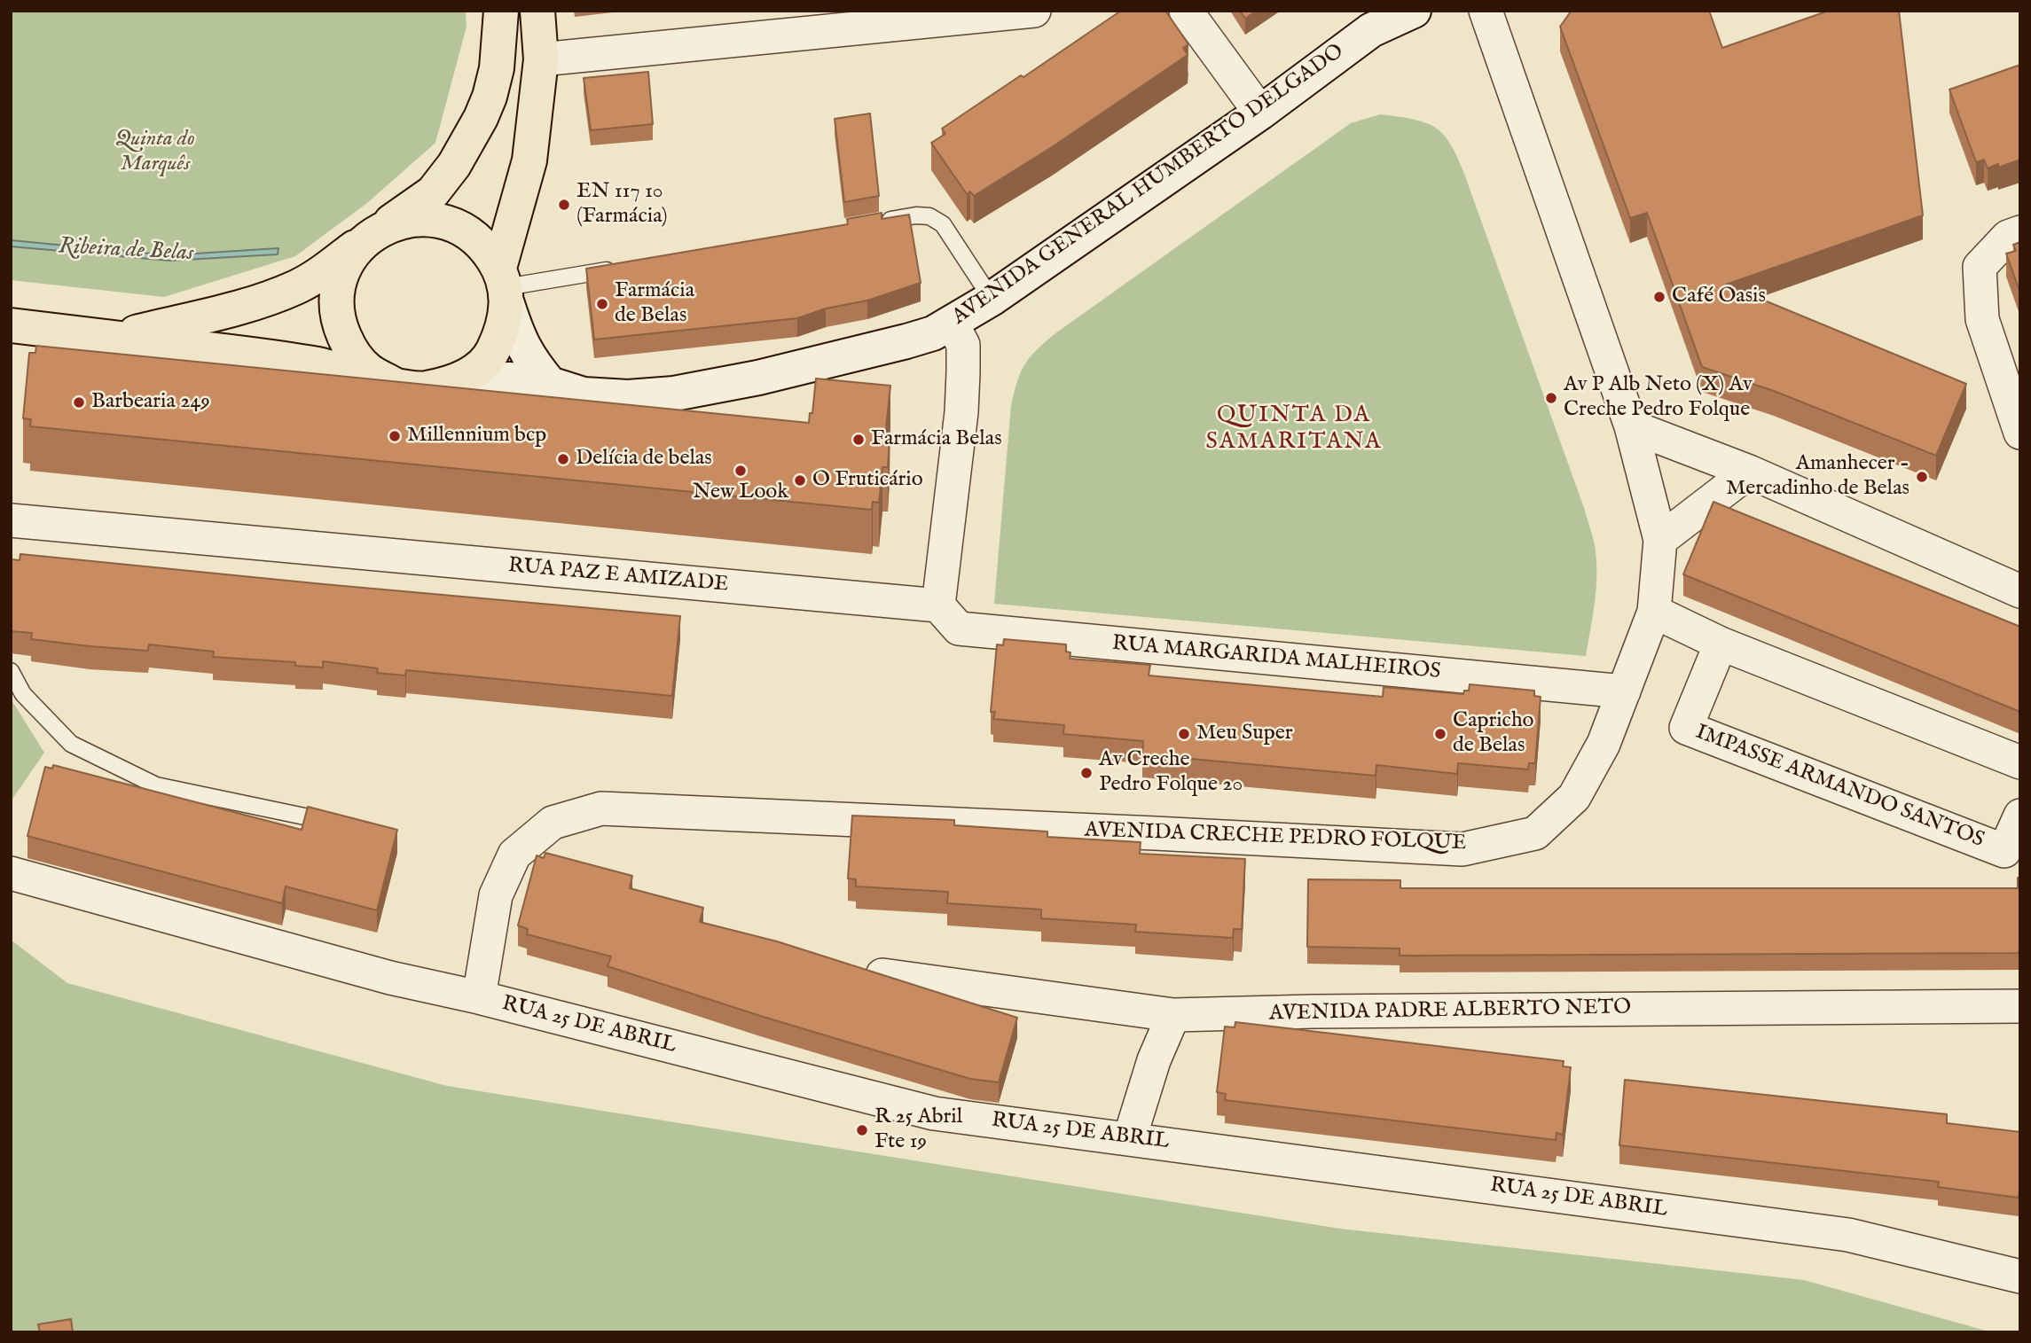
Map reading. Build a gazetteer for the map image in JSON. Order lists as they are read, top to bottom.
{
  "streets": {
    "main road": ["AVENIDA GENERAL HUMBERTO DELGADO"],
    "street": [
      "RUA PAZ E AMIZADE",
      "RUA MARGARIDA MALHEIROS",
      "IMPASSE ARMANDO SANTOS",
      "AVENIDA CRECHE PEDRO FOLQUE",
      "AVENIDA PADRE ALBERTO NETO",
      "RUA 25 DE ABRIL"
    ]
  },
  "crossings": [
    ["RUA PAZ E AMIZADE", "RUA MARGARIDA MALHEIROS"],
    ["RUA MARGARIDA MALHEIROS", "AVENIDA CRECHE PEDRO FOLQUE"],
    ["AVENIDA CRECHE PEDRO FOLQUE", "RUA 25 DE ABRIL"]
  ],
  "districts": ["QUINTA DA SAMARITANA"],
  "water": ["Ribeira de Belas"],
  "parks": ["Quinta do Marquês"],
  "places": [
    "EN 117 10 (Farmácia)",
    "Café Oasis",
    "Farmácia de Belas",
    "Av P Alb Neto (X) Av Creche Pedro Folque",
    "Barbearia 249",
    "Millennium bcp",
    "Farmácia Belas",
    "Delícia de belas",
    "New Look",
    "Amanhecer - Mercadinho de Belas",
    "O Fruticário",
    "Meu Super",
    "Capricho de Belas",
    "Av Creche Pedro Folque 20",
    "R 25 Abril Fte 19"
  ]
}
